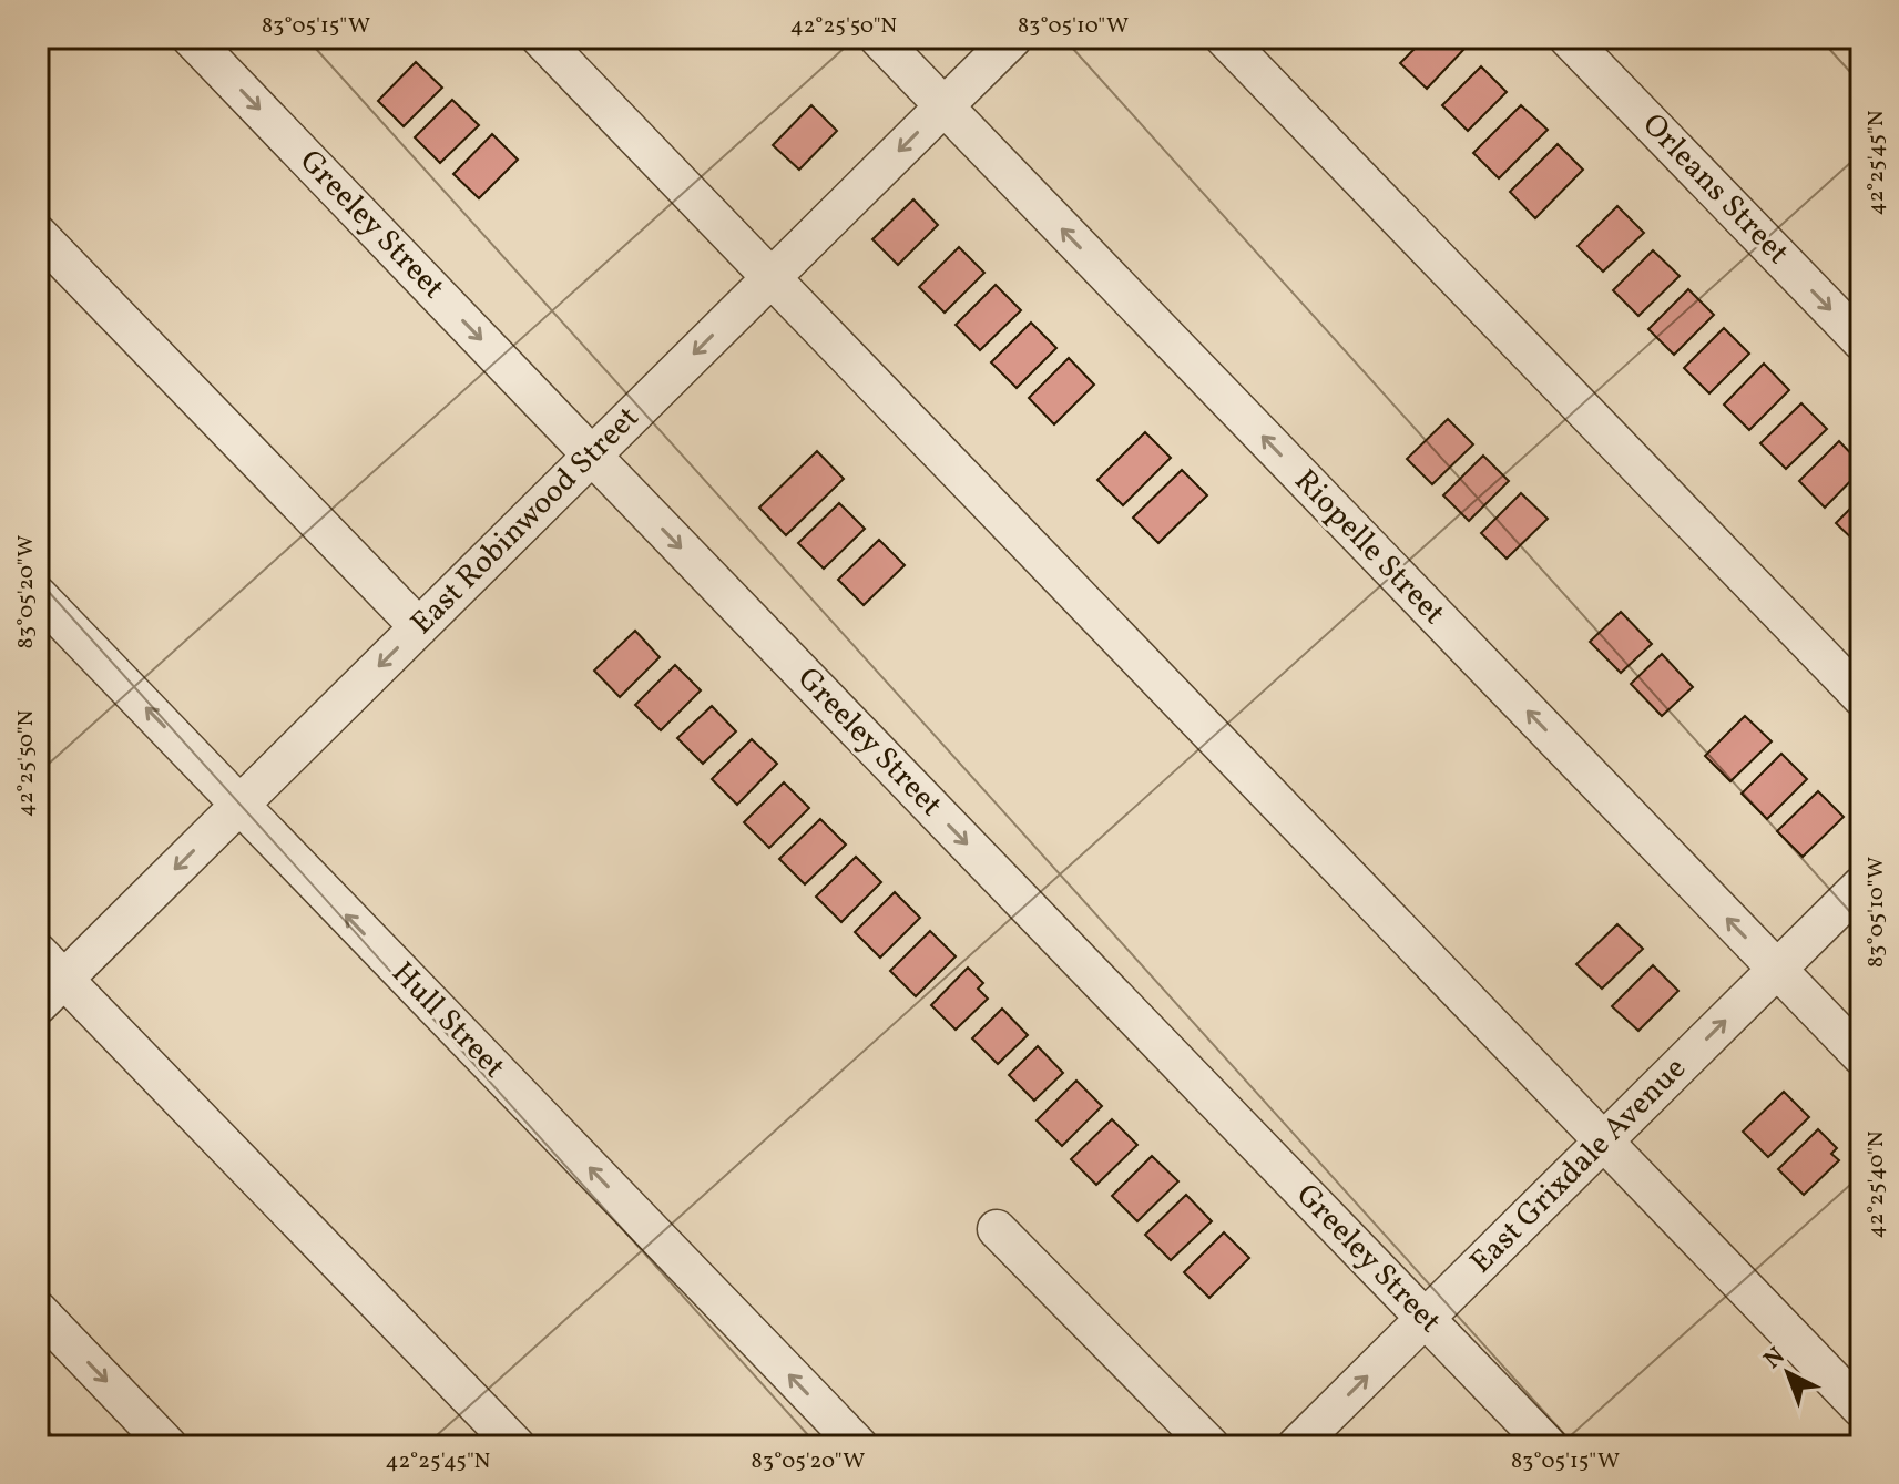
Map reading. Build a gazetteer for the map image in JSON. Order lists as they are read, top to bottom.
{
  "streets": {
    "street": [
      "Orleans Street",
      "Greeley Street",
      "East Robinwood Street",
      "Riopelle Street",
      "Hull Street",
      "East Grixdale Avenue"
    ]
  },
  "crossings": [
    ["Greeley Street", "East Robinwood Street"],
    ["Greeley Street", "East Grixdale Avenue"],
    ["East Robinwood Street", "Riopelle Street"],
    ["East Robinwood Street", "Hull Street"],
    ["Riopelle Street", "East Grixdale Avenue"]
  ],
  "one_way": ["East Robinwood Street", "East Grixdale Avenue"],
  "north": "top left",
  "coordinates": [
    "83°05'15\"W",
    "42°25'50\"N",
    "83°05'10\"W",
    "42°25'45\"N",
    "83°05'20\"W",
    "42°25'40\"N"
  ]
}
